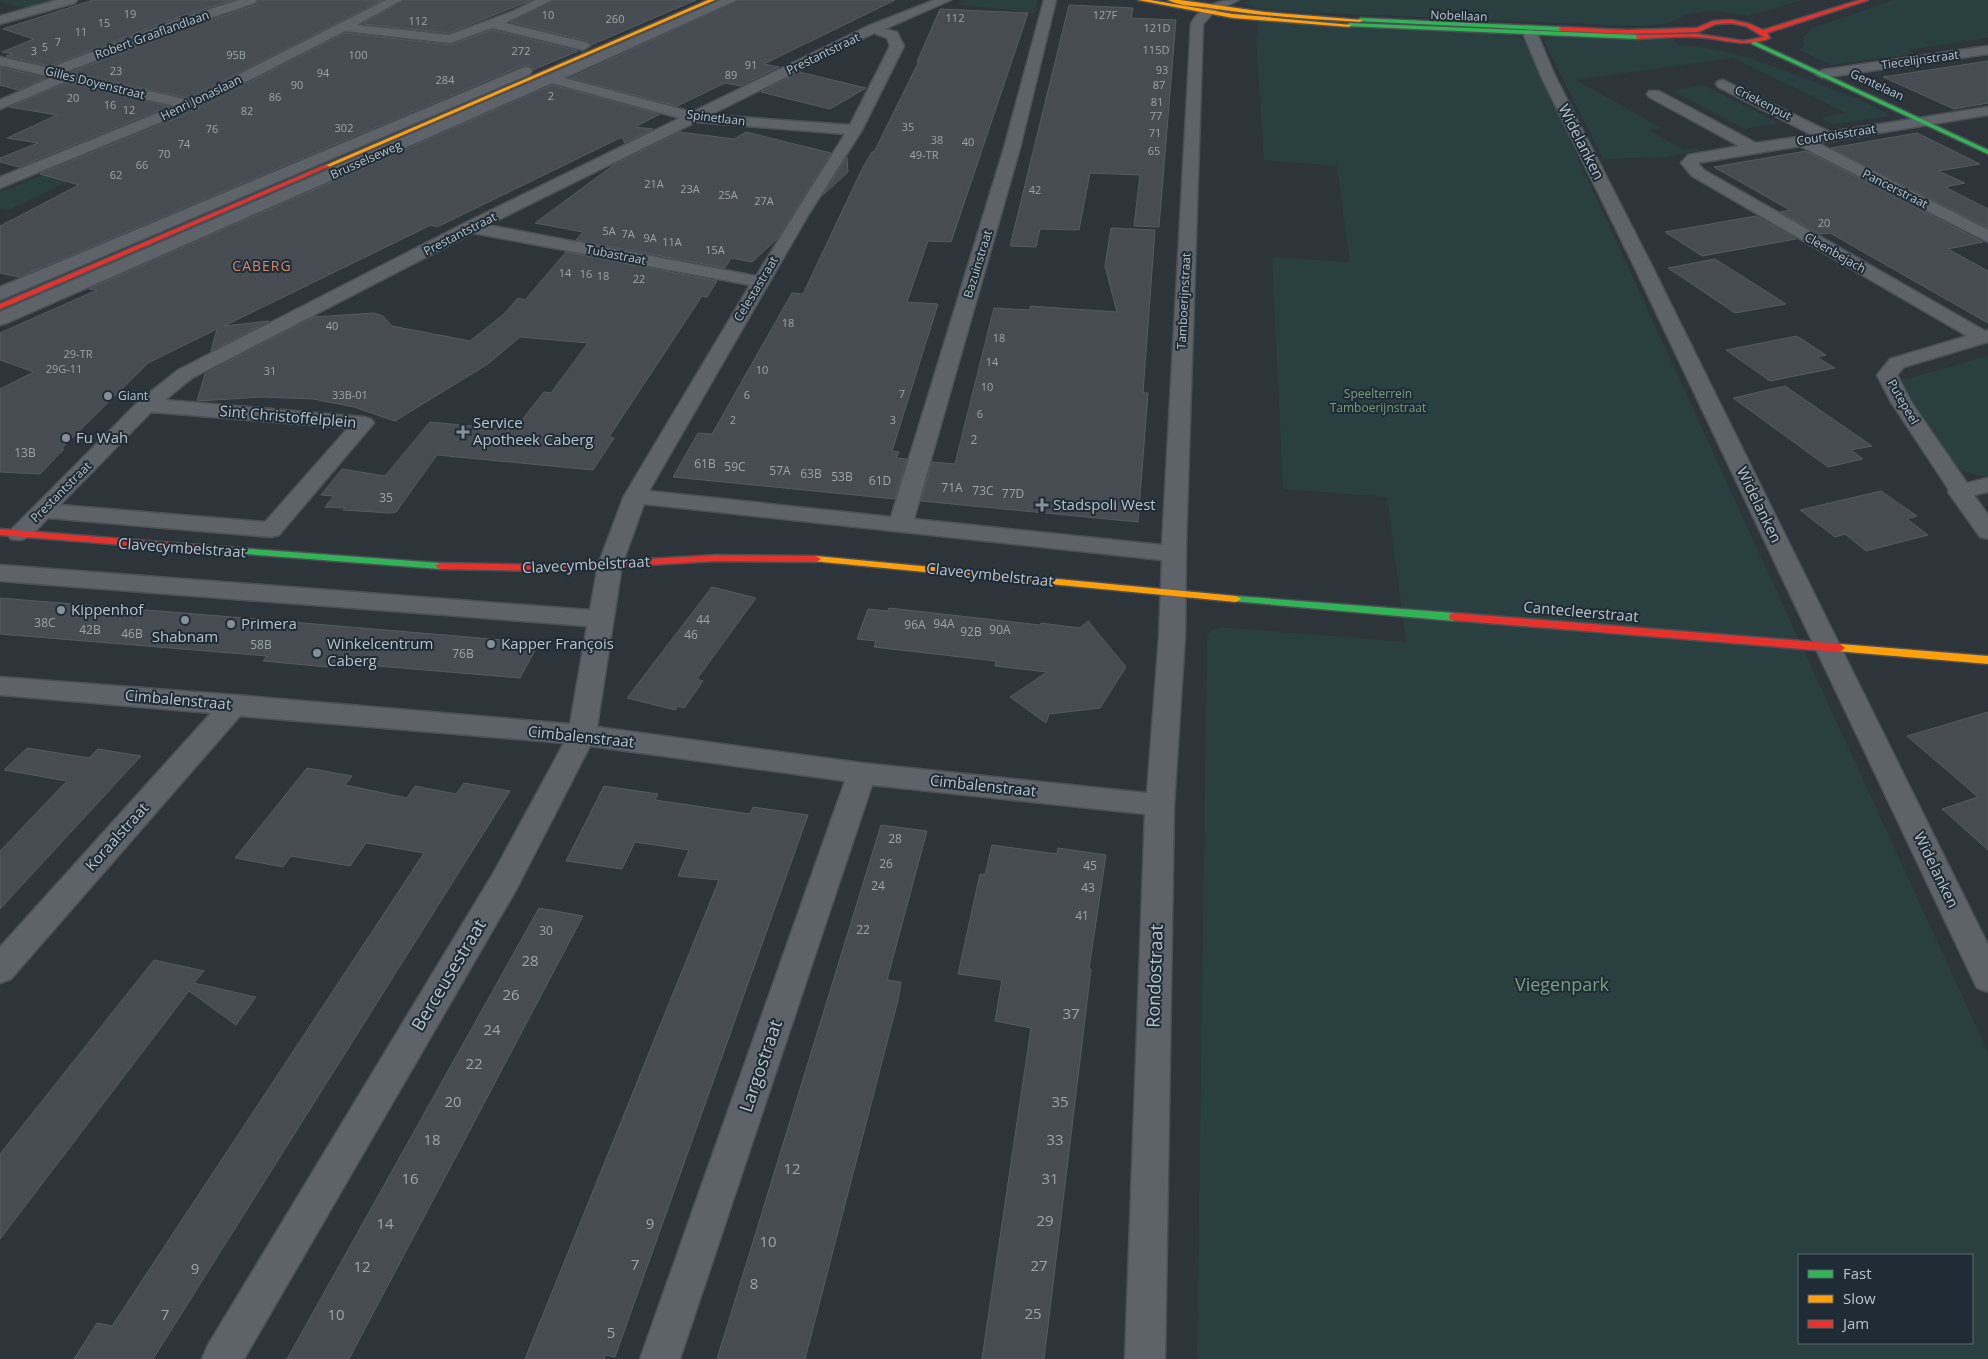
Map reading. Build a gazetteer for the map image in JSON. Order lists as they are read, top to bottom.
{
  "streets": {
    "street": [
      "Nobellaan",
      "Robert Graaflandlaan",
      "Prestantstraat",
      "Tiecelijnstraat",
      "Gilles Doyenstraat",
      "Gentelaan",
      "Henri Jonaslaan",
      "Criekenput",
      "Spinetlaan",
      "Courtoisstraat",
      "Widelanken",
      "Brusselseweg",
      "Pancerstraat",
      "Cleenbejach",
      "Tubastraat",
      "Bazuinstraat",
      "Celestastraat",
      "Tamboerijnstraat",
      "Putepeel",
      "Sint Christoffelplein",
      "Clavecymbelstraat",
      "Cantecleerstraat",
      "Cimbalenstraat",
      "Koraalstraat",
      "Berceusestraat",
      "Rondostraat",
      "Largostraat"
    ]
  },
  "crossings": [
    ["Nobellaan", "Widelanken"],
    ["Nobellaan", "Tamboerijnstraat"],
    ["Robert Graaflandlaan", "Gilles Doyenstraat"],
    ["Prestantstraat", "Spinetlaan"],
    ["Prestantstraat", "Tubastraat"],
    ["Prestantstraat", "Celestastraat"],
    ["Prestantstraat", "Sint Christoffelplein"],
    ["Prestantstraat", "Clavecymbelstraat"],
    ["Tiecelijnstraat", "Gentelaan"],
    ["Gilles Doyenstraat", "Henri Jonaslaan"],
    ["Gentelaan", "Courtoisstraat"],
    ["Criekenput", "Courtoisstraat"],
    ["Spinetlaan", "Brusselseweg"],
    ["Spinetlaan", "Celestastraat"],
    ["Courtoisstraat", "Pancerstraat"],
    ["Courtoisstraat", "Cleenbejach"],
    ["Widelanken", "Cantecleerstraat"],
    ["Cleenbejach", "Putepeel"],
    ["Tubastraat", "Celestastraat"],
    ["Celestastraat", "Clavecymbelstraat"],
    ["Celestastraat", "Berceusestraat"],
    ["Tamboerijnstraat", "Clavecymbelstraat"],
    ["Tamboerijnstraat", "Cantecleerstraat"],
    ["Tamboerijnstraat", "Rondostraat"],
    ["Clavecymbelstraat", "Cantecleerstraat"],
    ["Clavecymbelstraat", "Berceusestraat"],
    ["Clavecymbelstraat", "Rondostraat"],
    ["Cantecleerstraat", "Rondostraat"],
    ["Cimbalenstraat", "Koraalstraat"],
    ["Cimbalenstraat", "Berceusestraat"],
    ["Cimbalenstraat", "Rondostraat"],
    ["Cimbalenstraat", "Largostraat"]
  ],
  "districts": ["CABERG"],
  "parks": ["Speelterrein Tamboerijnstraat", "Viegenpark"],
  "places": {
    "other": [
      "Giant",
      "Fu Wah",
      "Kippenhof",
      "Shabnam",
      "Primera",
      "Kapper François",
      "Winkelcentrum Caberg"
    ],
    "health": ["Service Apotheek Caberg", "Stadspoli West"]
  },
  "house_numbers": [
    "19",
    "10",
    "127F",
    "112",
    "260",
    "112",
    "15",
    "121D",
    "11",
    "7",
    "5",
    "115D",
    "3",
    "272",
    "95B",
    "100",
    "91",
    "93",
    "23",
    "94",
    "89",
    "284",
    "90",
    "87",
    "2",
    "86",
    "20",
    "81",
    "16",
    "12",
    "82",
    "77",
    "35",
    "302",
    "76",
    "71",
    "38",
    "40",
    "74",
    "65",
    "70",
    "49-TR",
    "66",
    "62",
    "21A",
    "23A",
    "42",
    "25A",
    "27A",
    "20",
    "5A",
    "7A",
    "9A",
    "11A",
    "15A",
    "14",
    "16",
    "18",
    "22",
    "18",
    "40",
    "18",
    "29-TR",
    "14",
    "29G-11",
    "10",
    "31",
    "10",
    "7",
    "33B-01",
    "6",
    "6",
    "2",
    "3",
    "2",
    "13B",
    "61B",
    "59C",
    "57A",
    "63B",
    "53B",
    "61D",
    "71A",
    "73C",
    "77D",
    "35",
    "44",
    "38C",
    "94A",
    "96A",
    "42B",
    "90A",
    "92B",
    "46B",
    "46",
    "58B",
    "76B",
    "28",
    "26",
    "45",
    "24",
    "43",
    "41",
    "22",
    "30",
    "28",
    "26",
    "37",
    "24",
    "22",
    "20",
    "35",
    "18",
    "33",
    "12",
    "16",
    "31",
    "29",
    "14",
    "9",
    "10",
    "7",
    "27",
    "12",
    "9",
    "8",
    "25",
    "7",
    "10",
    "5"
  ],
  "legend": ["Fast", "Slow", "Jam"]
}
